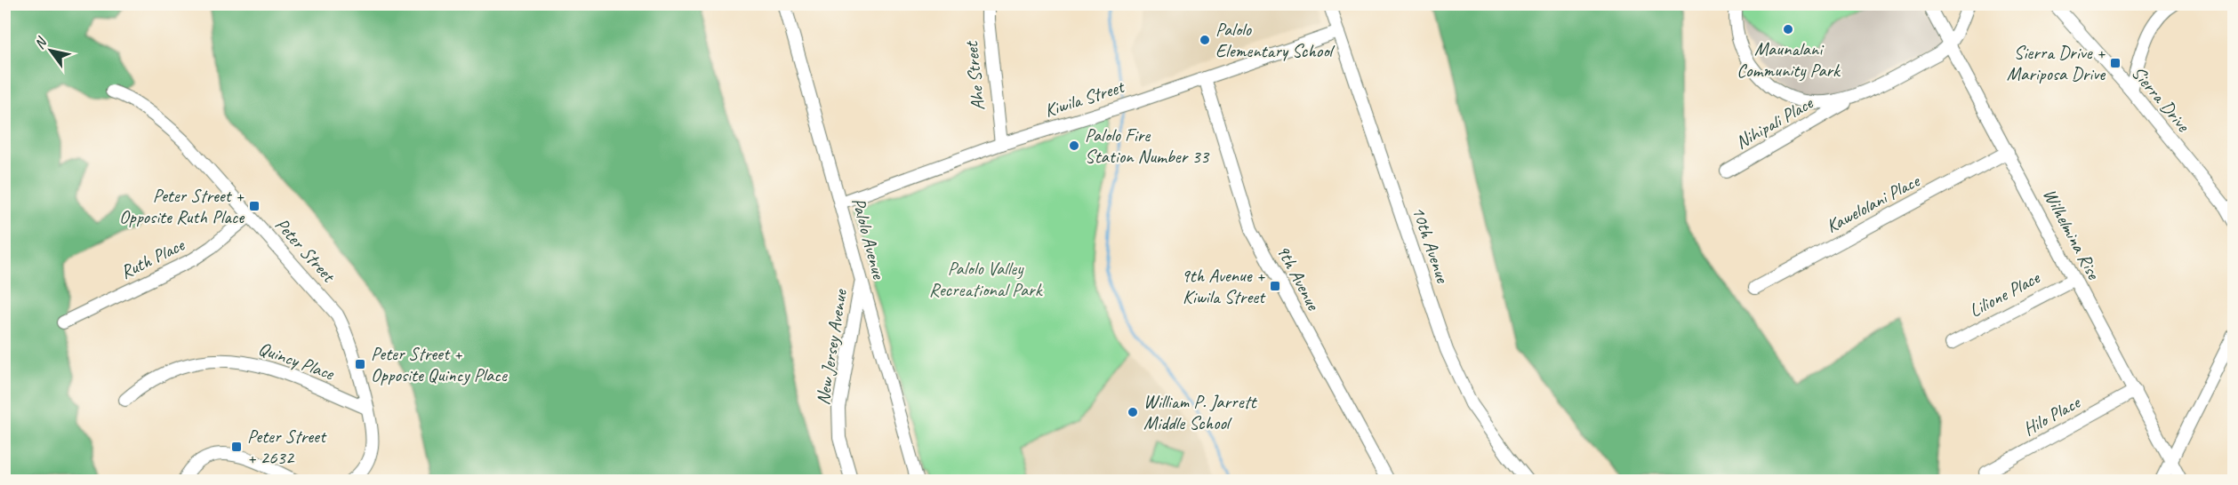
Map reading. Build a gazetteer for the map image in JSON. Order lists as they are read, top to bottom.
{
  "streets": {
    "street": [
      "Ahe Street",
      "Kiwila Street",
      "Sierra Drive",
      "Nihipali Place",
      "Kawelolani Place",
      "Wilhelmina Rise",
      "Palolo Avenue",
      "10th Avenue",
      "Peter Street",
      "Ruth Place",
      "9th Avenue",
      "Lilione Place",
      "New Jersey Avenue",
      "Quincy Place",
      "Hilo Place"
    ]
  },
  "crossings": [
    ["Ahe Street", "Kiwila Street"],
    ["Kiwila Street", "Palolo Avenue"],
    ["Kiwila Street", "10th Avenue"],
    ["Kiwila Street", "9th Avenue"],
    ["Kawelolani Place", "Wilhelmina Rise"],
    ["Wilhelmina Rise", "Lilione Place"],
    ["Wilhelmina Rise", "Hilo Place"],
    ["Palolo Avenue", "New Jersey Avenue"],
    ["Peter Street", "Ruth Place"],
    ["Peter Street", "Quincy Place"]
  ],
  "parks": ["Palolo Valley Recreational Park"],
  "places": {
    "other": [
      "Maunalani Community Park",
      "Palolo Elementary School",
      "Palolo Fire Station Number 33",
      "William P. Jarrett Middle School"
    ],
    "transit": [
      "Sierra Drive + Mariposa Drive",
      "Peter Street + Opposite Ruth Place",
      "9th Avenue + Kiwila Street",
      "Peter Street + Opposite Quincy Place",
      "Peter Street + 2632"
    ]
  },
  "north": "top left"
}
